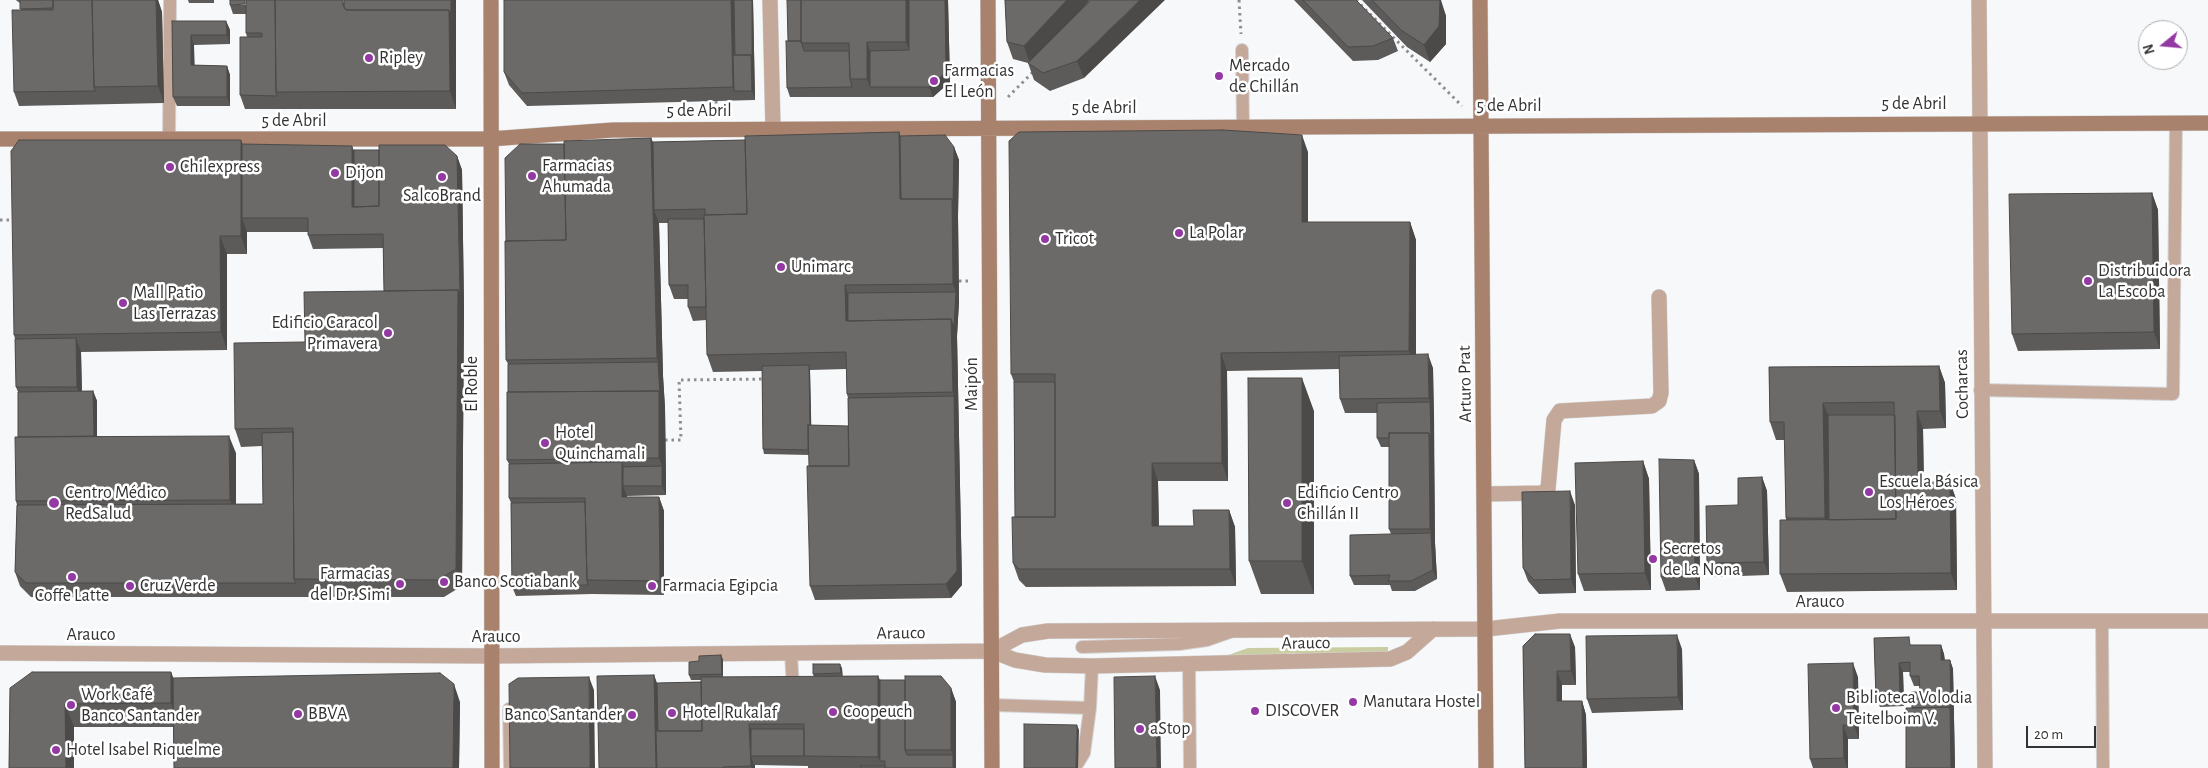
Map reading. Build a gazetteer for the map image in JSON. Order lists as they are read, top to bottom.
{
  "streets": {
    "street": [
      "5 de Abril",
      "El Roble",
      "Maipón",
      "Arturo Prat",
      "Cocharcas",
      "Arauco"
    ]
  },
  "crossings": [
    ["5 de Abril", "El Roble"],
    ["5 de Abril", "Maipón"],
    ["5 de Abril", "Arturo Prat"],
    ["5 de Abril", "Cocharcas"],
    ["El Roble", "Arauco"],
    ["Maipón", "Arauco"],
    ["Arturo Prat", "Arauco"],
    ["Cocharcas", "Arauco"]
  ],
  "places": [
    "Ripley",
    "Mercado de Chillán",
    "Farmacias El León",
    "Chilexpress",
    "Dijon",
    "Farmacias Ahumada",
    "SalcoBrand",
    "La Polar",
    "Tricot",
    "Unimarc",
    "Distribuidora La Escoba",
    "Mall Patio Las Terrazas",
    "Edificio Caracol Primavera",
    "Hotel Quinchamali",
    "Escuela Básica Los Héroes",
    "Centro Médico RedSalud",
    "Edificio Centro Chillán II",
    "Secretos de La Nona",
    "Coffe Latte",
    "Banco Scotiabank",
    "Farmacias del Dr. Simi",
    "Cruz Verde",
    "Farmacia Egipcia",
    "Manutara Hostel",
    "Work Café Banco Santander",
    "Biblioteca Volodia Teitelboim V.",
    "DISCOVER",
    "Coopeuch",
    "Hotel Rukalaf",
    "BBVA",
    "Banco Santander",
    "aStop",
    "Hotel Isabel Riquelme"
  ],
  "scale_bar": "20 m",
  "north": "left"
}
